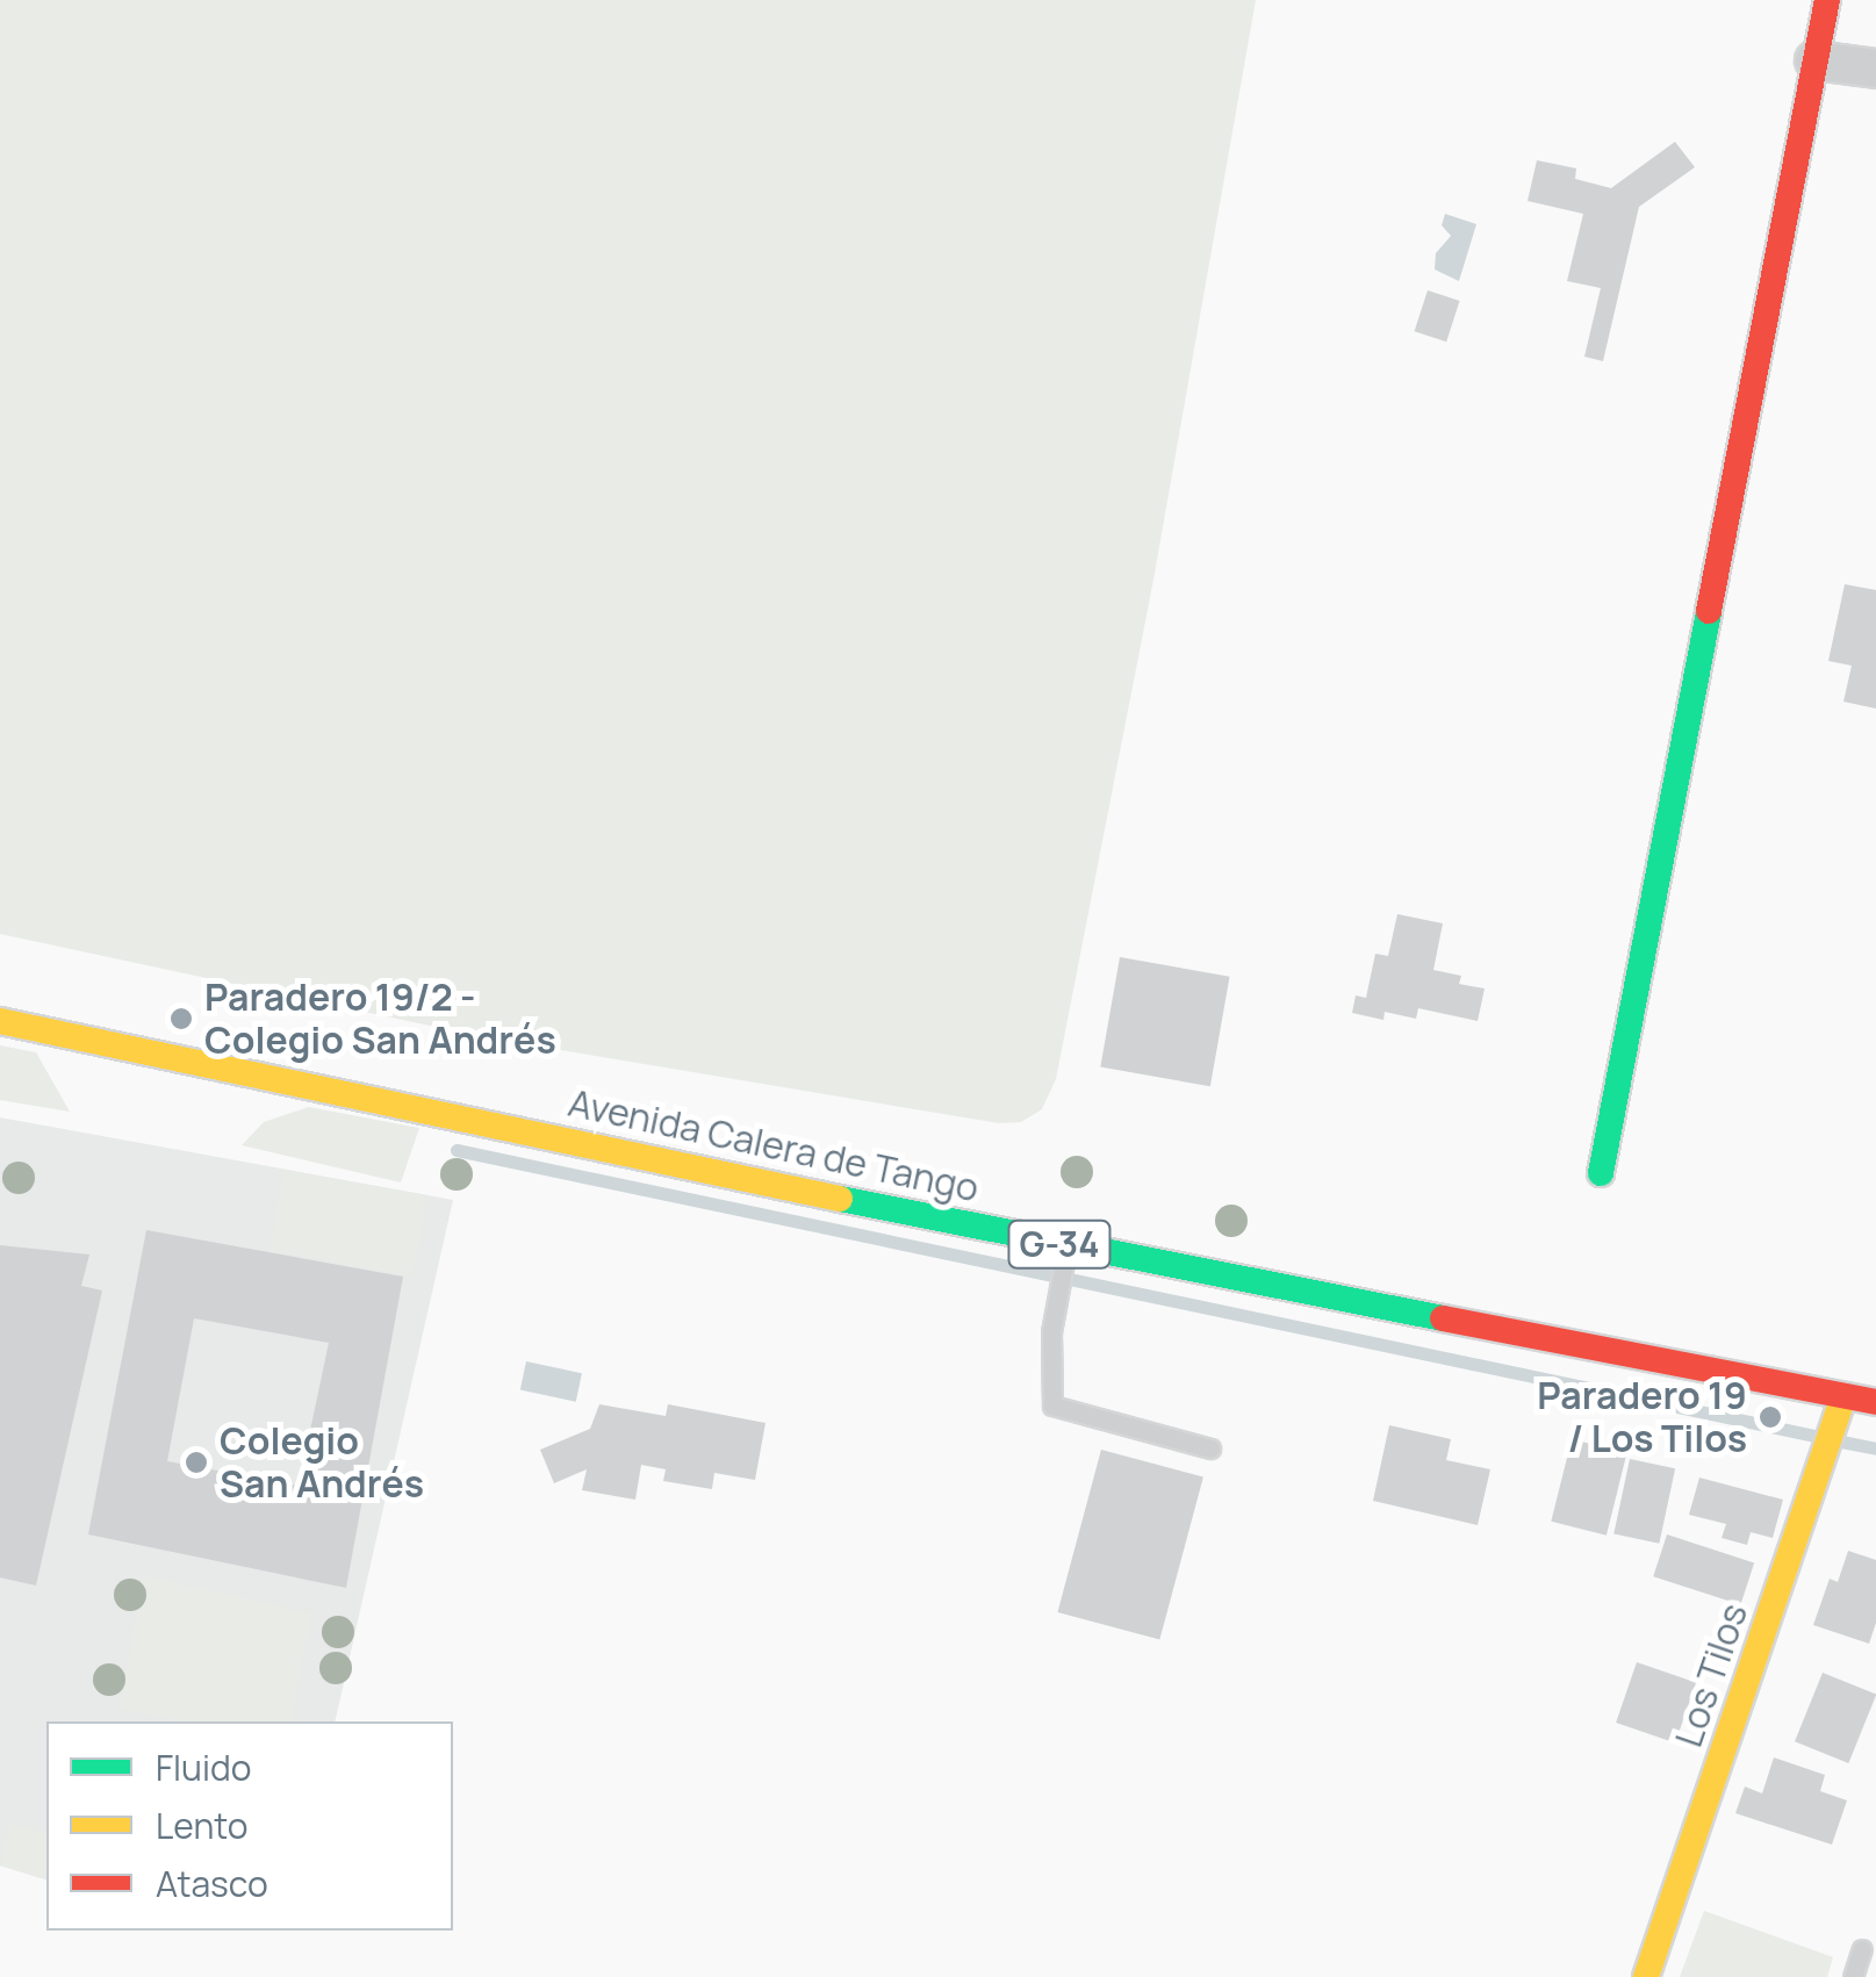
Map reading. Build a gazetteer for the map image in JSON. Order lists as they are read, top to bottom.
{
  "streets": {
    "main road": ["Avenida Calera de Tango", "G-34", "Los Tilos"]
  },
  "crossings": [
    ["Avenida Calera de Tango", "Los Tilos"]
  ],
  "places": ["Paradero 19/2 - Colegio San Andrés", "Paradero 19 / Los Tilos", "Colegio San Andrés"],
  "legend": ["Fluido", "Lento", "Atasco"]
}
